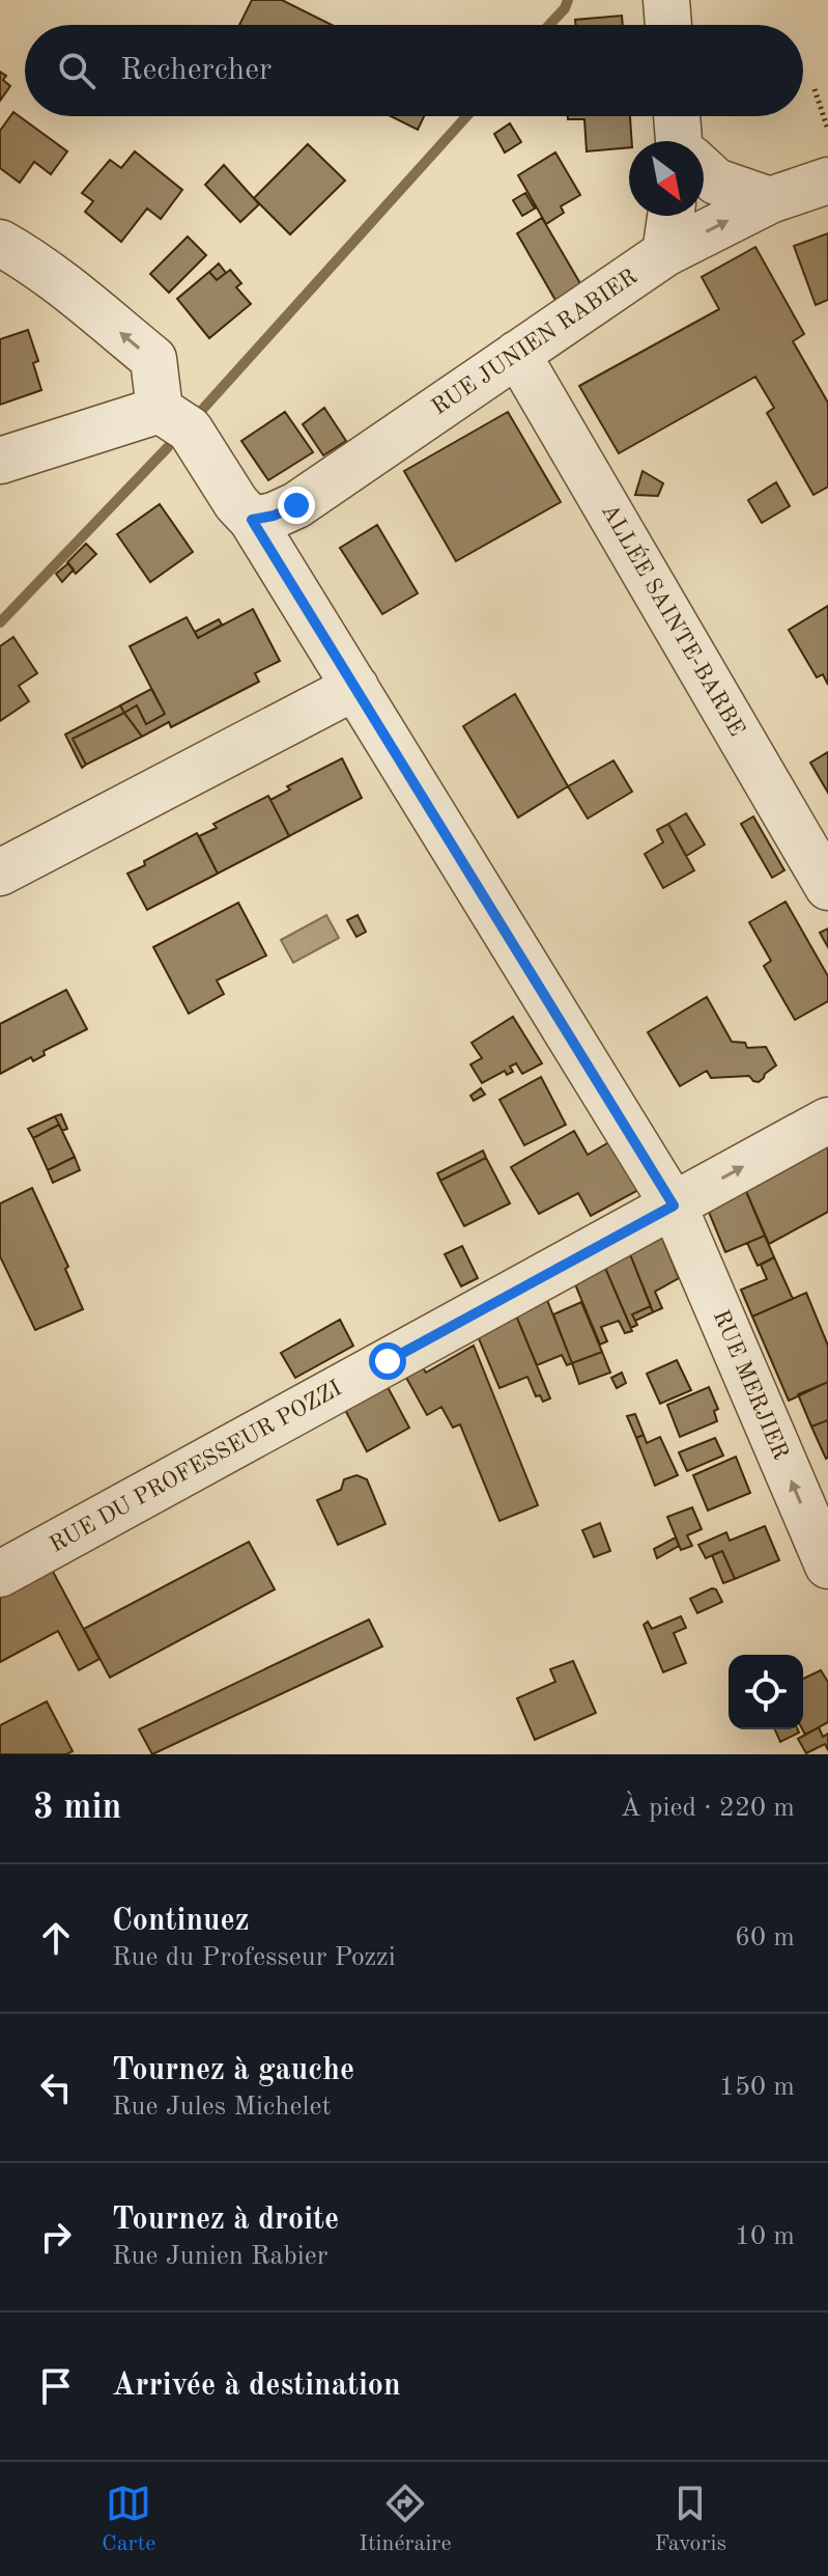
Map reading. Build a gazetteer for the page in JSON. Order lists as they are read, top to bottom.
{
  "streets": {
    "street": [
      "RUE JUNIEN RABIER",
      "ALLÉE SAINTE-BARBE",
      "RUE MERJIER",
      "RUE DU PROFESSEUR POZZI"
    ]
  },
  "crossings": [
    ["RUE JUNIEN RABIER", "ALLÉE SAINTE-BARBE"],
    ["RUE JUNIEN RABIER", "RUE MERJIER"],
    ["RUE MERJIER", "RUE DU PROFESSEUR POZZI"]
  ],
  "north": "bottom right",
  "page": {
    "search": "Rechercher",
    "heading": ["3 min", "À pied · 220 m"],
    "list": [
      ["Continuez", "Rue du Professeur Pozzi", "60 m"],
      ["Tournez à gauche", "Rue Jules Michelet", "150 m"],
      ["Tournez à droite", "Rue Junien Rabier", "10 m"],
      "Arrivée à destination"
    ],
    "nav": ["Carte", "Itinéraire", "Favoris"]
  }
}
